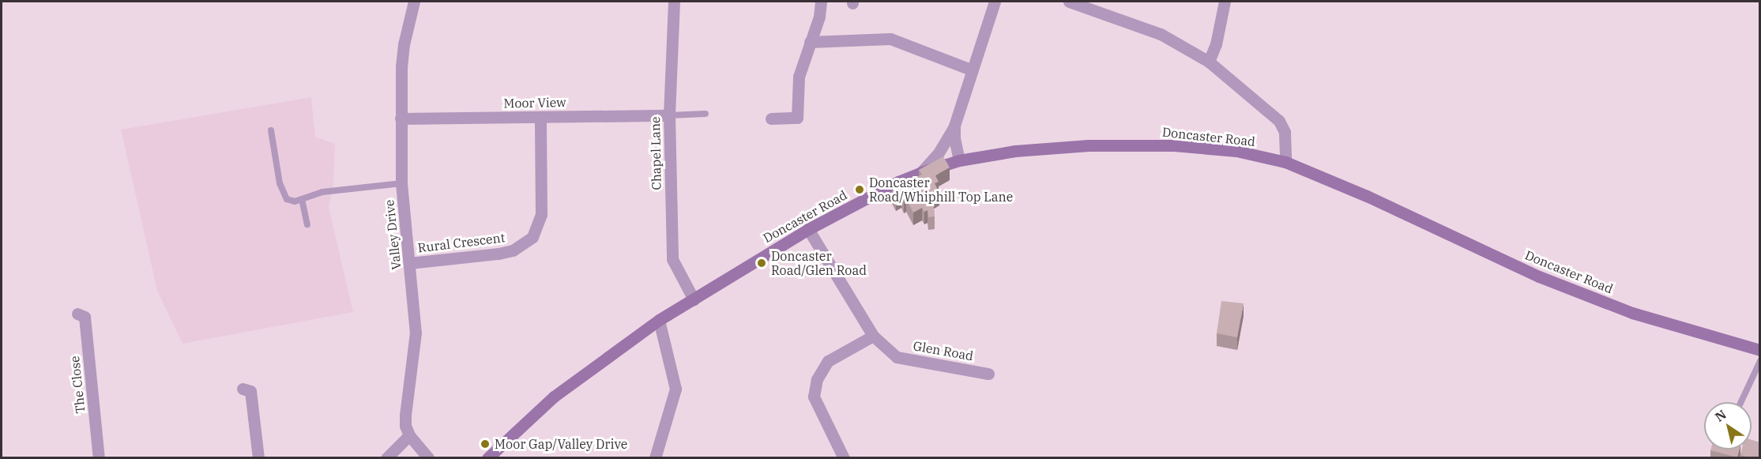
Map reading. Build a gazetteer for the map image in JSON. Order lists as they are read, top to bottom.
{
  "streets": {
    "main road": ["Doncaster Road"],
    "street": [
      "Moor View",
      "Chapel Lane",
      "Valley Drive",
      "Rural Crescent",
      "Glen Road",
      "The Close"
    ]
  },
  "crossings": [
    ["Moor View", "Chapel Lane"],
    ["Moor View", "Valley Drive"],
    ["Moor View", "Rural Crescent"],
    ["Doncaster Road", "Chapel Lane"],
    ["Doncaster Road", "Glen Road"],
    ["Valley Drive", "Rural Crescent"]
  ],
  "places": ["Doncaster Road/Whiphill Top Lane", "Doncaster Road/Glen Road", "Moor Gap/Valley Drive"],
  "north": "top left"
}
